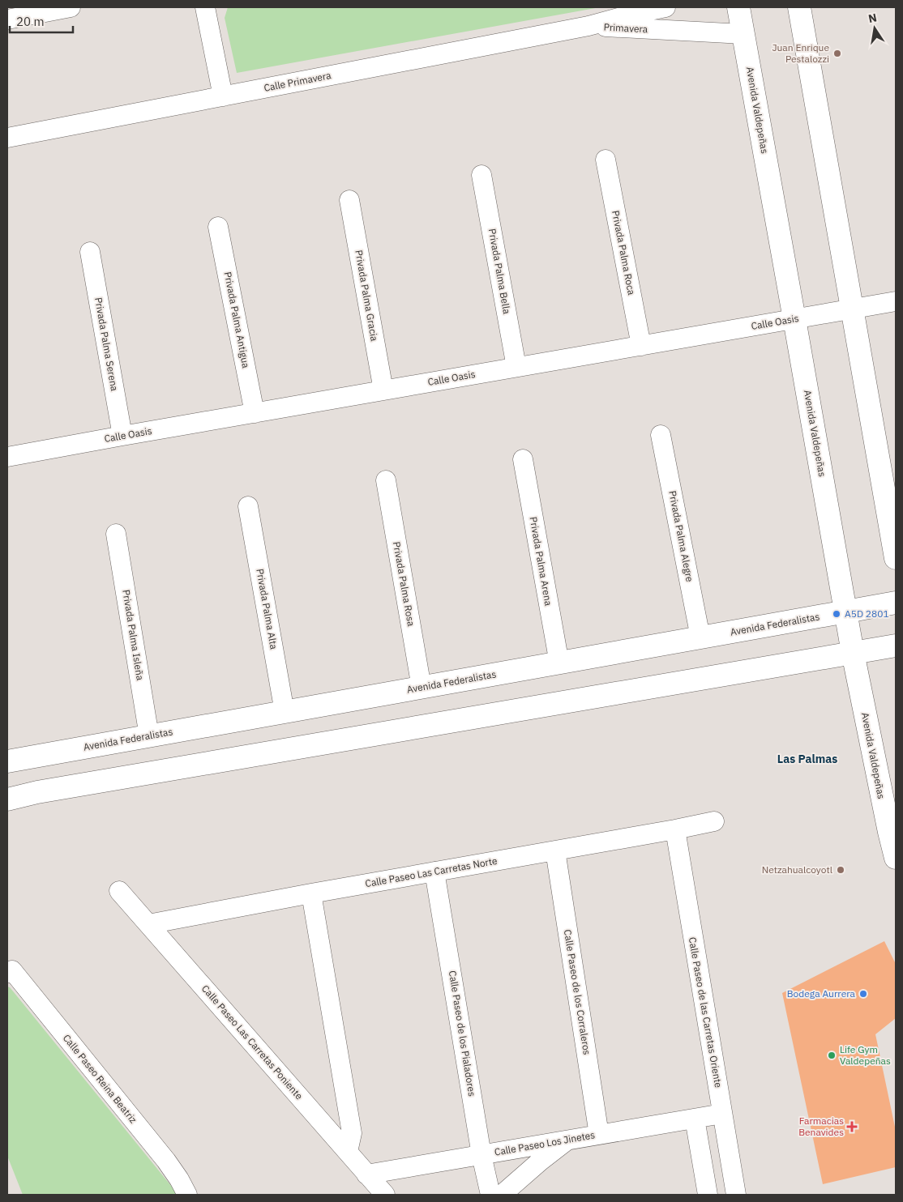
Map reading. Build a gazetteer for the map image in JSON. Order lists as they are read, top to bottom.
{
  "streets": {
    "street": [
      "Primavera",
      "Calle Primavera",
      "Avenida Valdepeñas",
      "Privada Palma Roca",
      "Privada Palma Bella",
      "Privada Palma Gracia",
      "Privada Palma Antigua",
      "Calle Oasis",
      "Privada Palma Serena",
      "Privada Palma Alegre",
      "Privada Palma Arena",
      "Privada Palma Rosa",
      "Privada Palma Alta",
      "Avenida Federalistas",
      "Privada Palma Isleña",
      "Calle Paseo Las Carretas Norte",
      "Calle Paseo de los Corraleros",
      "Calle Paseo de las Carretas Oriente",
      "Calle Paseo de los Pialadores",
      "Calle Paseo Las Carretas Poniente",
      "Calle Paseo Reina Beatriz",
      "Calle Paseo Los Jinetes"
    ]
  },
  "crossings": [
    ["Primavera", "Calle Primavera"],
    ["Primavera", "Avenida Valdepeñas"],
    ["Avenida Valdepeñas", "Calle Oasis"],
    ["Avenida Valdepeñas", "Avenida Federalistas"],
    ["Privada Palma Roca", "Calle Oasis"],
    ["Privada Palma Bella", "Calle Oasis"],
    ["Privada Palma Gracia", "Calle Oasis"],
    ["Privada Palma Antigua", "Calle Oasis"],
    ["Calle Oasis", "Privada Palma Serena"],
    ["Privada Palma Alegre", "Avenida Federalistas"],
    ["Privada Palma Arena", "Avenida Federalistas"],
    ["Privada Palma Rosa", "Avenida Federalistas"],
    ["Privada Palma Alta", "Avenida Federalistas"],
    ["Avenida Federalistas", "Privada Palma Isleña"],
    ["Calle Paseo Las Carretas Norte", "Calle Paseo de los Corraleros"],
    ["Calle Paseo Las Carretas Norte", "Calle Paseo de las Carretas Oriente"],
    ["Calle Paseo Las Carretas Norte", "Calle Paseo de los Pialadores"],
    ["Calle Paseo Las Carretas Norte", "Calle Paseo Las Carretas Poniente"],
    ["Calle Paseo de los Corraleros", "Calle Paseo Los Jinetes"],
    ["Calle Paseo de las Carretas Oriente", "Calle Paseo Los Jinetes"],
    ["Calle Paseo de los Pialadores", "Calle Paseo Los Jinetes"],
    ["Calle Paseo Las Carretas Poniente", "Calle Paseo Los Jinetes"]
  ],
  "districts": ["Las Palmas"],
  "places": {
    "other": [
      "Juan Enrique Pestalozzi",
      "A5D 2801",
      "Netzahualcoyotl",
      "Bodega Aurrera",
      "Life Gym Valdepeñas"
    ],
    "health": ["Farmacias Benavides"]
  },
  "scale_bar": "20 m",
  "north": "top"
}
